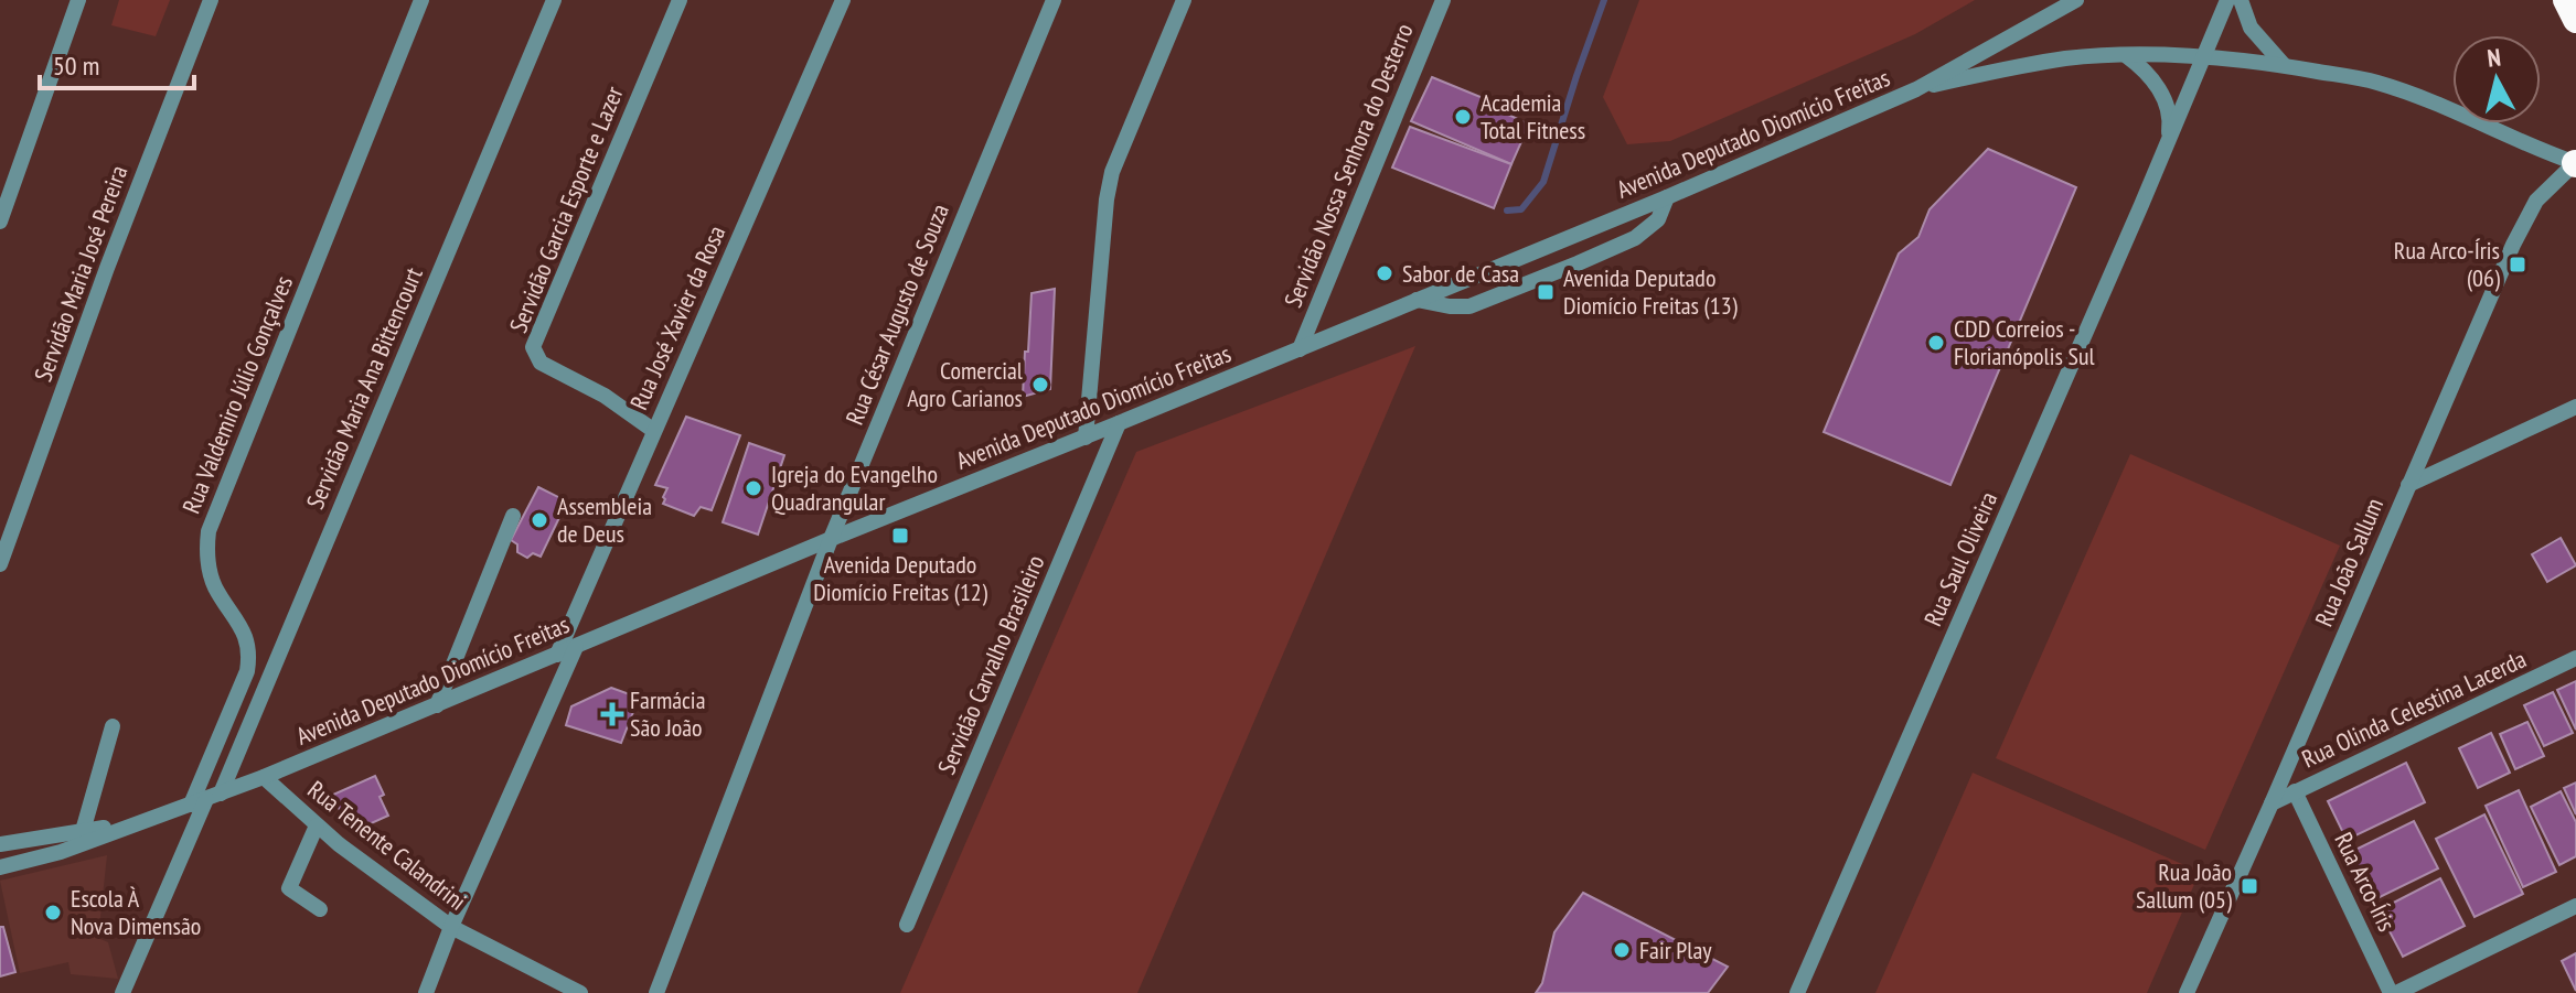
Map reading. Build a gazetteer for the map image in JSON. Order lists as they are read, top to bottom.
{
  "streets": {
    "street": [
      "Avenida Deputado Diomício Freitas",
      "Servidão Nossa Senhora do Desterro",
      "Servidão Garcia Esporte e Lazer",
      "Servidão Maria José Pereira",
      "Rua César Augusto de Souza",
      "Rua José Xavier da Rosa",
      "Servidão Maria Ana Bittencourt",
      "Rua Valdemiro Júlio Gonçalves",
      "Rua Saul Oliveira",
      "Rua João Sallum",
      "Servidão Carvalho Brasileiro",
      "Rua Olinda Celestina Lacerda",
      "Rua Tenente Calandrini",
      "Rua Arco-Íris"
    ]
  },
  "crossings": [
    ["Avenida Deputado Diomício Freitas", "Servidão Nossa Senhora do Desterro"],
    ["Avenida Deputado Diomício Freitas", "Rua César Augusto de Souza"],
    ["Avenida Deputado Diomício Freitas", "Rua José Xavier da Rosa"],
    ["Avenida Deputado Diomício Freitas", "Servidão Maria Ana Bittencourt"],
    ["Avenida Deputado Diomício Freitas", "Rua Valdemiro Júlio Gonçalves"],
    ["Avenida Deputado Diomício Freitas", "Rua Saul Oliveira"],
    ["Avenida Deputado Diomício Freitas", "Rua João Sallum"],
    ["Avenida Deputado Diomício Freitas", "Servidão Carvalho Brasileiro"],
    ["Avenida Deputado Diomício Freitas", "Rua Tenente Calandrini"],
    ["Servidão Garcia Esporte e Lazer", "Rua José Xavier da Rosa"],
    ["Rua João Sallum", "Rua Olinda Celestina Lacerda"],
    ["Rua Olinda Celestina Lacerda", "Rua Arco-Íris"]
  ],
  "places": {
    "other": [
      "Academia Total Fitness",
      "Sabor de Casa",
      "CDD Correios - Florianópolis Sul",
      "Comercial Agro Carianos",
      "Igreja do Evangelho Quadrangular",
      "Assembleia de Deus",
      "Escola À Nova Dimensão",
      "Fair Play"
    ],
    "transit": [
      "Rua Arco-Íris (06)",
      "Avenida Deputado Diomício Freitas (13)",
      "Avenida Deputado Diomício Freitas (12)",
      "Rua João Sallum (05)"
    ],
    "health": ["Farmácia São João"]
  },
  "scale_bar": "50 m",
  "north": "top"
}
